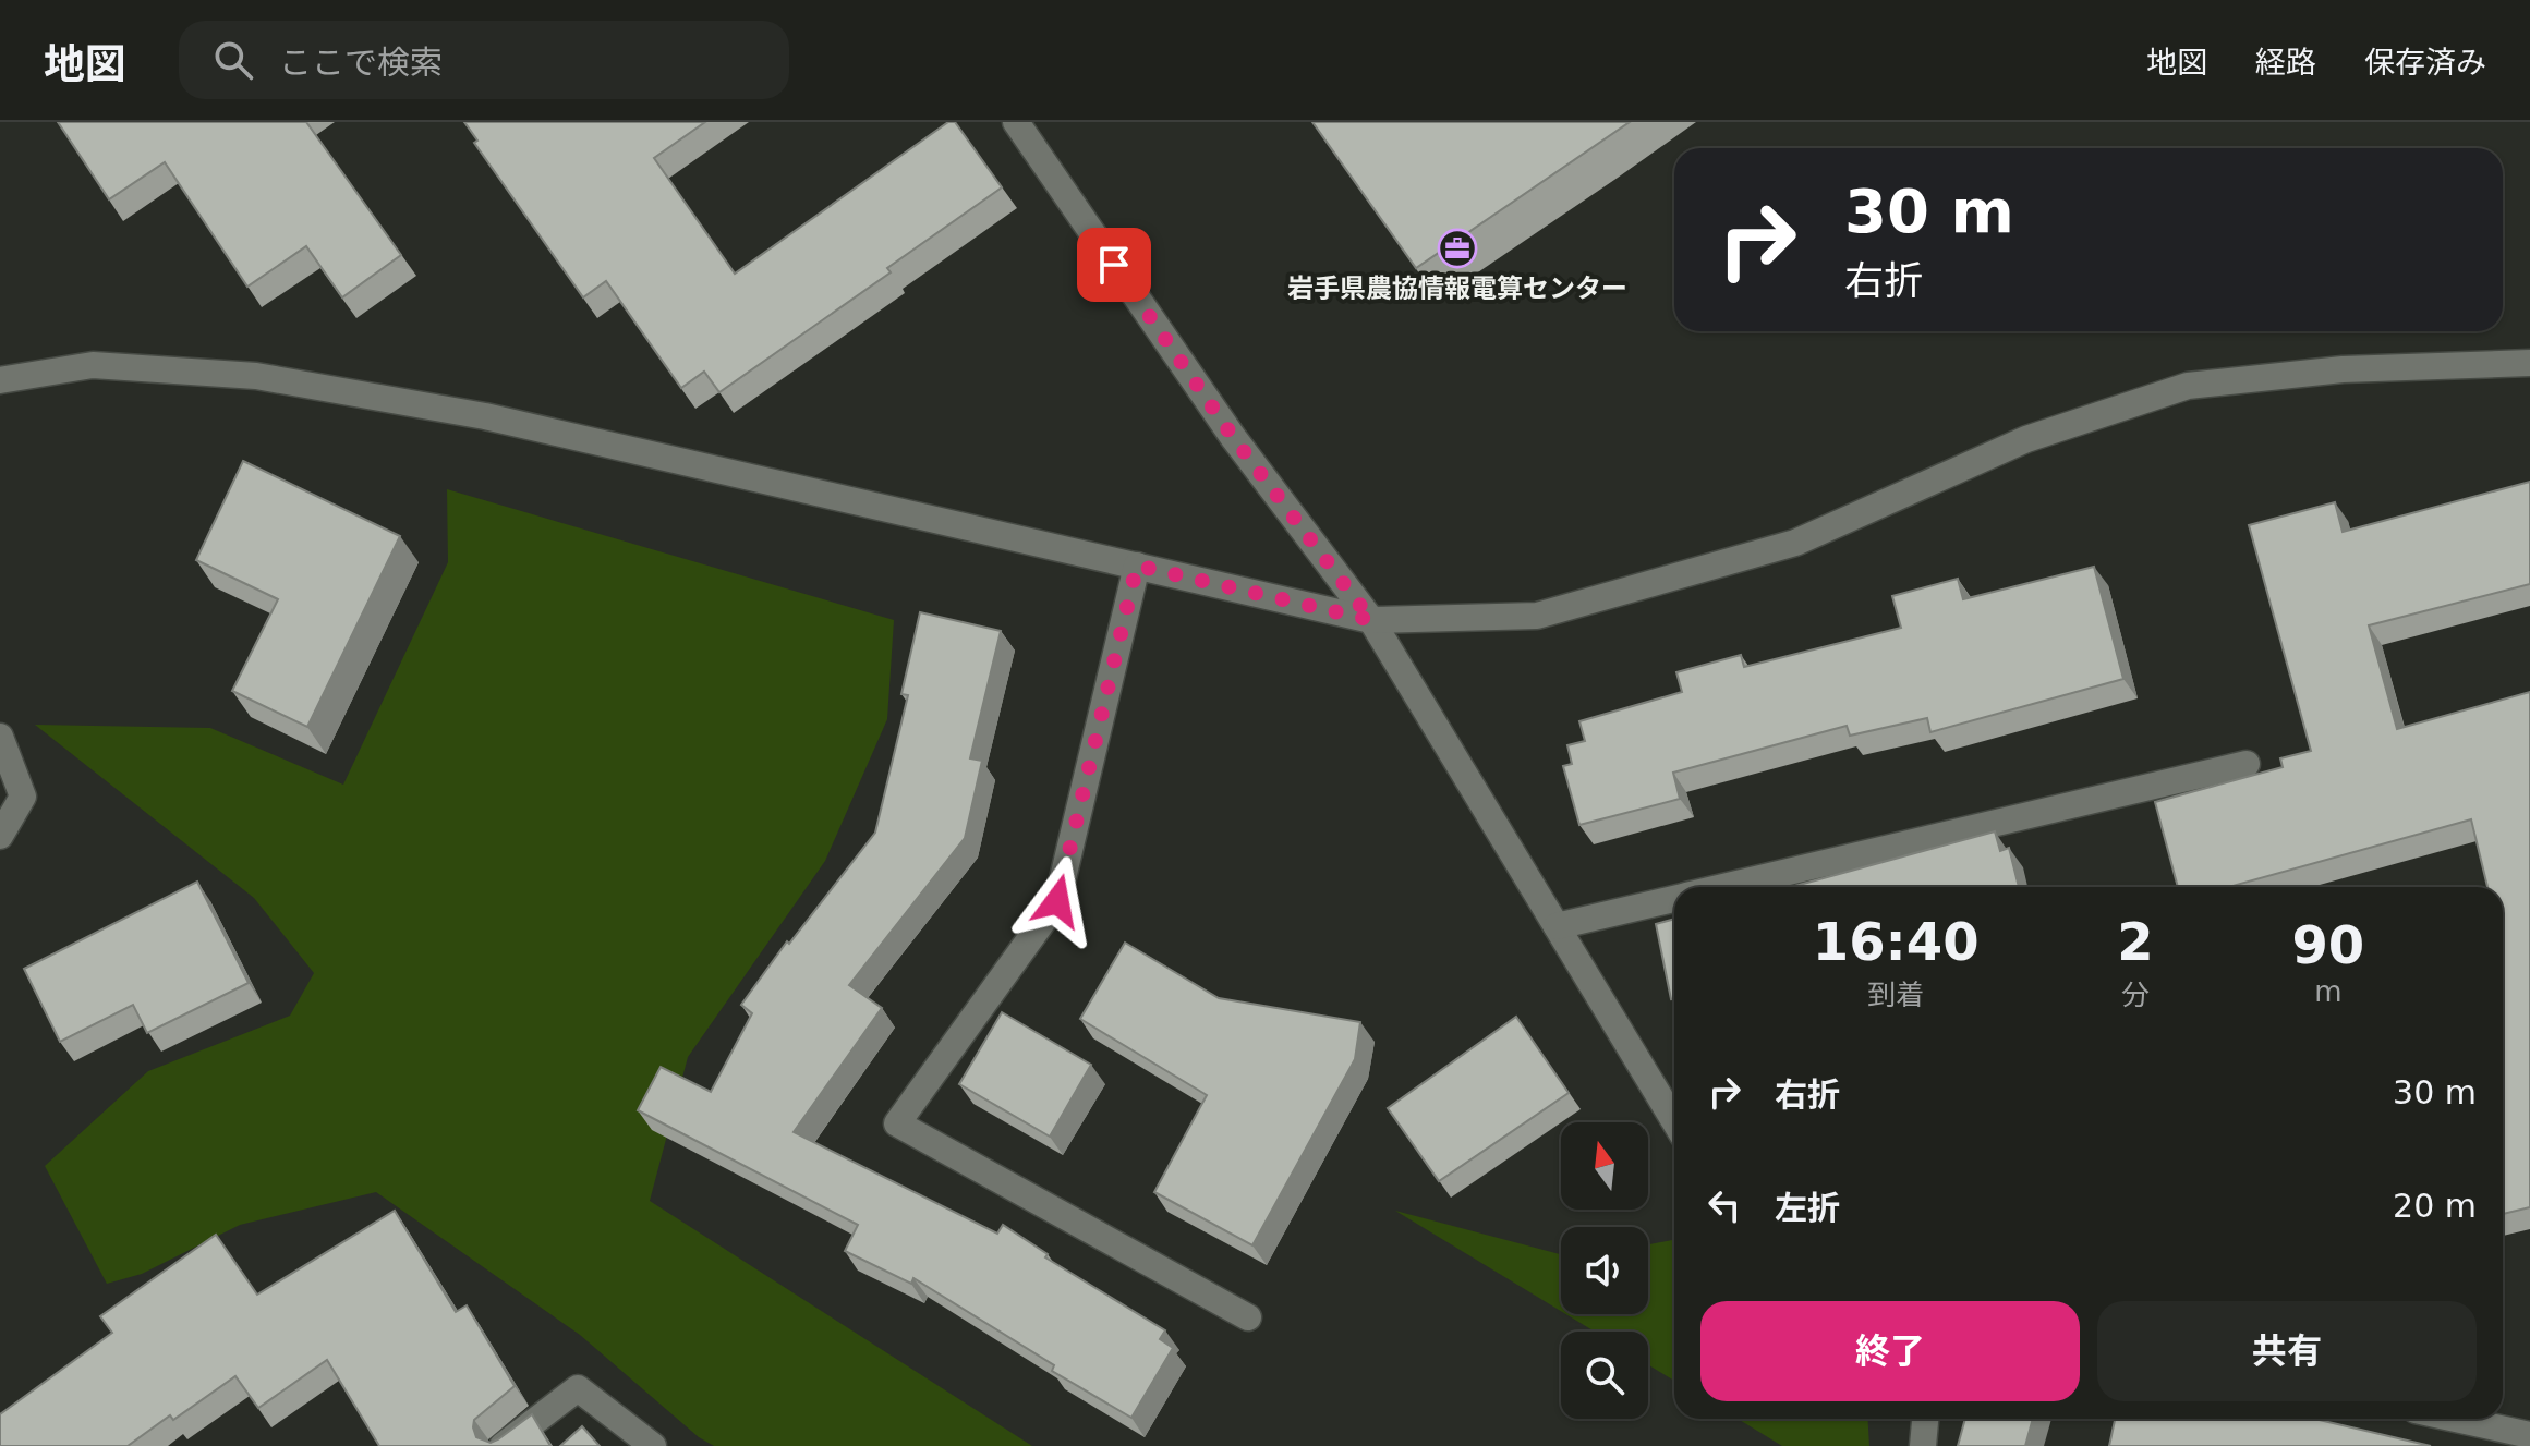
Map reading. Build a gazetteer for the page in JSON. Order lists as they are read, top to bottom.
{
  "places": {
    "office": ["岩手県農協情報電算センター"]
  },
  "north": "top",
  "page": {
    "header": "地図",
    "search": "ここで検索",
    "nav": ["地図", "経路", "保存済み"],
    "turn": ["30 m", "右折"],
    "eta": [
      "16:40",
      "到着",
      "2",
      "分",
      "90",
      "m"
    ],
    "list": [
      {
        "name": "右折",
        "value": "30 m"
      },
      {
        "name": "左折",
        "value": "20 m"
      }
    ],
    "buttons": ["終了", "共有"]
  }
}
